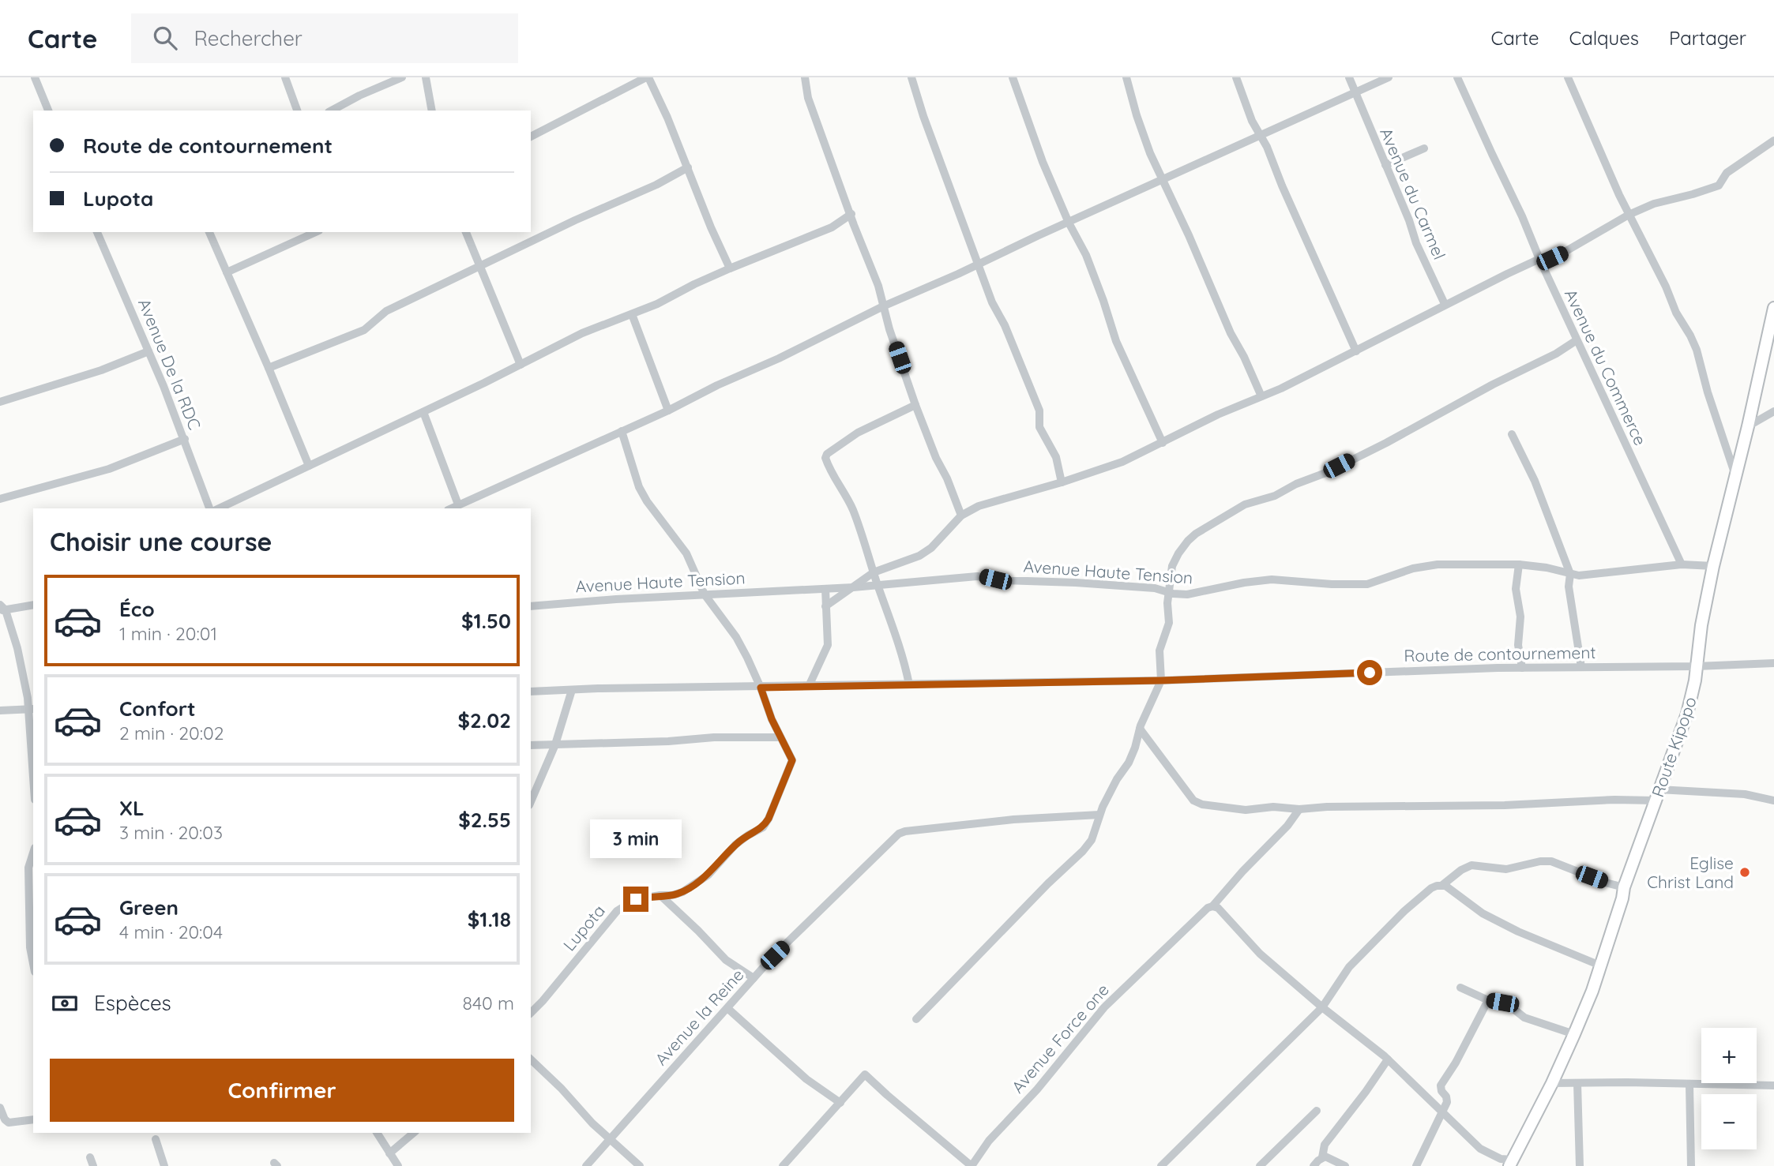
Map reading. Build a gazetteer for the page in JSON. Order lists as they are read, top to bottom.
{
  "streets": {
    "main road": ["Route Kipopo"],
    "street": [
      "Avenue du Carmel",
      "Avenue De la RDC",
      "Avenue du Commerce",
      "Avenue Haute Tension",
      "Route de contournement",
      "Lupota",
      "Avenue la Reine",
      "Avenue Force one"
    ]
  },
  "crossings": [
    ["Avenue du Commerce", "Avenue Haute Tension"],
    ["Avenue Haute Tension", "Route Kipopo"],
    ["Avenue Haute Tension", "Lupota"],
    ["Route de contournement", "Route Kipopo"],
    ["Route de contournement", "Lupota"]
  ],
  "places": ["Eglise Christ Land"],
  "page": {
    "header": "Carte",
    "search": "Rechercher",
    "nav": ["Carte", "Calques", "Partager"],
    "banner": ["Route de contournement", "Lupota"],
    "heading": "Choisir une course",
    "list": [
      {
        "name": "Éco",
        "note": "1 min · 20:01",
        "value": "$1.50"
      },
      {
        "name": "Confort",
        "note": "2 min · 20:02",
        "value": "$2.02"
      },
      {
        "name": "XL",
        "note": "3 min · 20:03",
        "value": "$2.55"
      },
      {
        "name": "Green",
        "note": "4 min · 20:04",
        "value": "$1.18"
      }
    ],
    "bubble": "3 min",
    "pay": ["Espèces", "840 m"],
    "map_buttons": ["+", "−"],
    "buttons": "Confirmer"
  }
}
